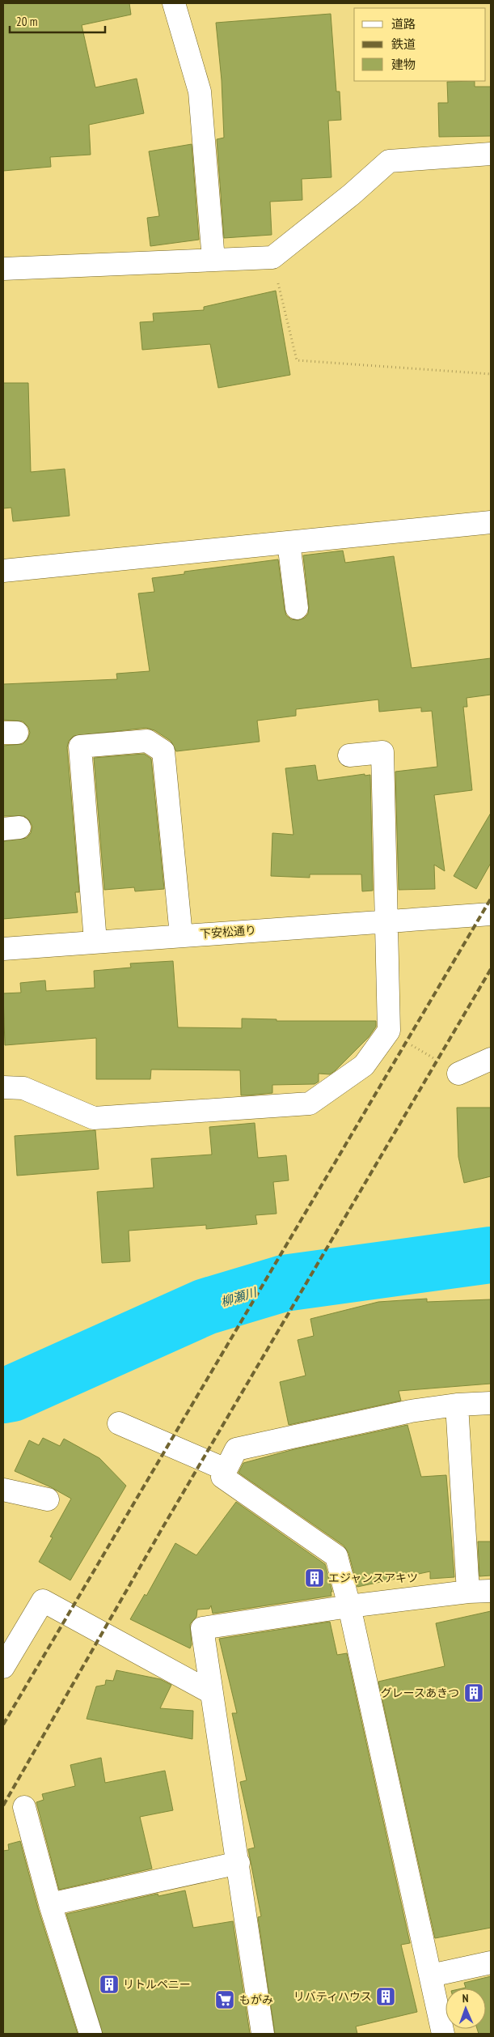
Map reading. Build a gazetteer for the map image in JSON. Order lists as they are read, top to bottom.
{
  "streets": {
    "street": ["下安松通り"]
  },
  "water": ["柳瀬川"],
  "places": {
    "building": [
      "エジャンスアキツ",
      "グレースあきつ",
      "リトルペニー",
      "リバティハウス"
    ],
    "supermarket": ["もがみ"]
  },
  "legend": ["道路", "鉄道", "建物"],
  "scale_bar": "20 m",
  "north": "top"
}
